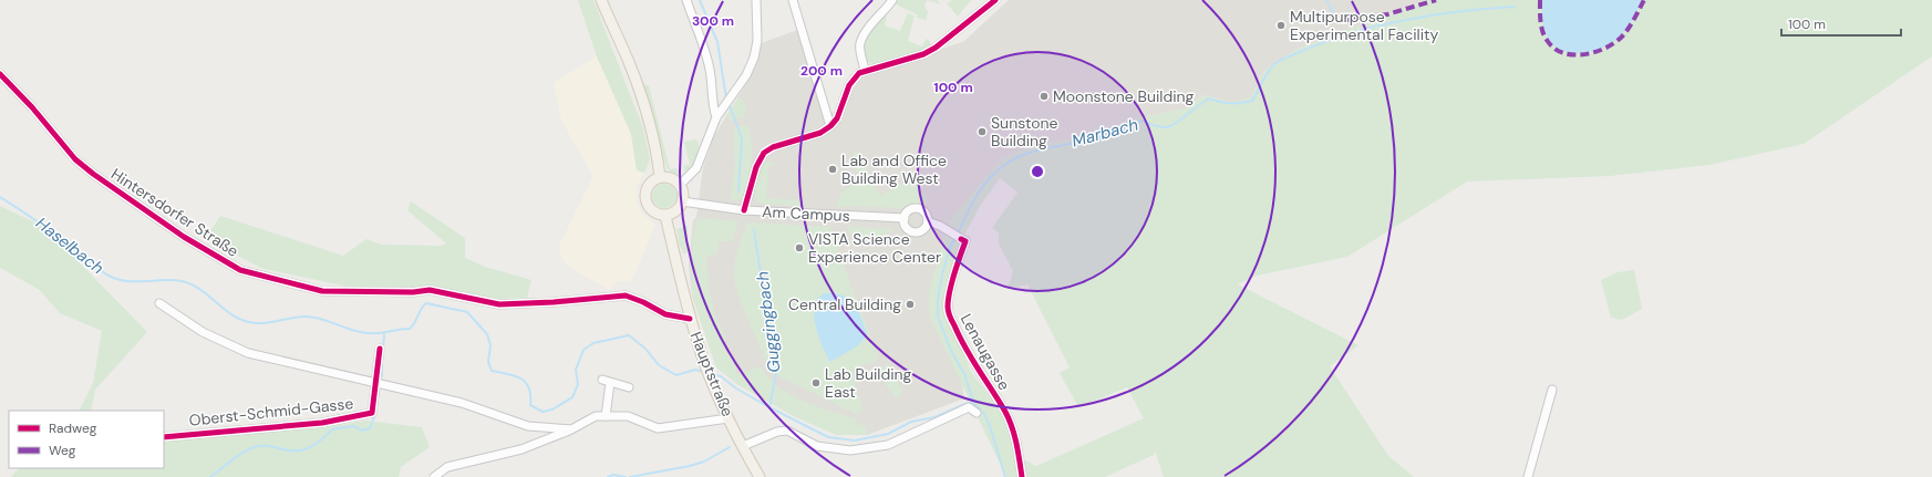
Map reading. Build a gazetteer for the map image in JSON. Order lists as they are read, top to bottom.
{
  "streets": {
    "main road": ["Hauptstraße"],
    "street": [
      "Hintersdorfer Straße",
      "Am Campus",
      "Lenaugasse",
      "Oberst-Schmid-Gasse"
    ]
  },
  "crossings": [
    ["Hintersdorfer Straße", "Hauptstraße"],
    ["Am Campus", "Lenaugasse"],
    ["Am Campus", "Hauptstraße"]
  ],
  "water": ["Marbach", "Haselbach", "Guggingbach"],
  "places": [
    "Multipurpose Experimental Facility",
    "Moonstone Building",
    "Sunstone Building",
    "Lab and Office Building West",
    "VISTA Science Experience Center",
    "Central Building",
    "Lab Building East"
  ],
  "legend": ["Radweg", "Weg"],
  "scale_bar": "100 m",
  "rings": ["300 m", "200 m", "100 m"]
}
